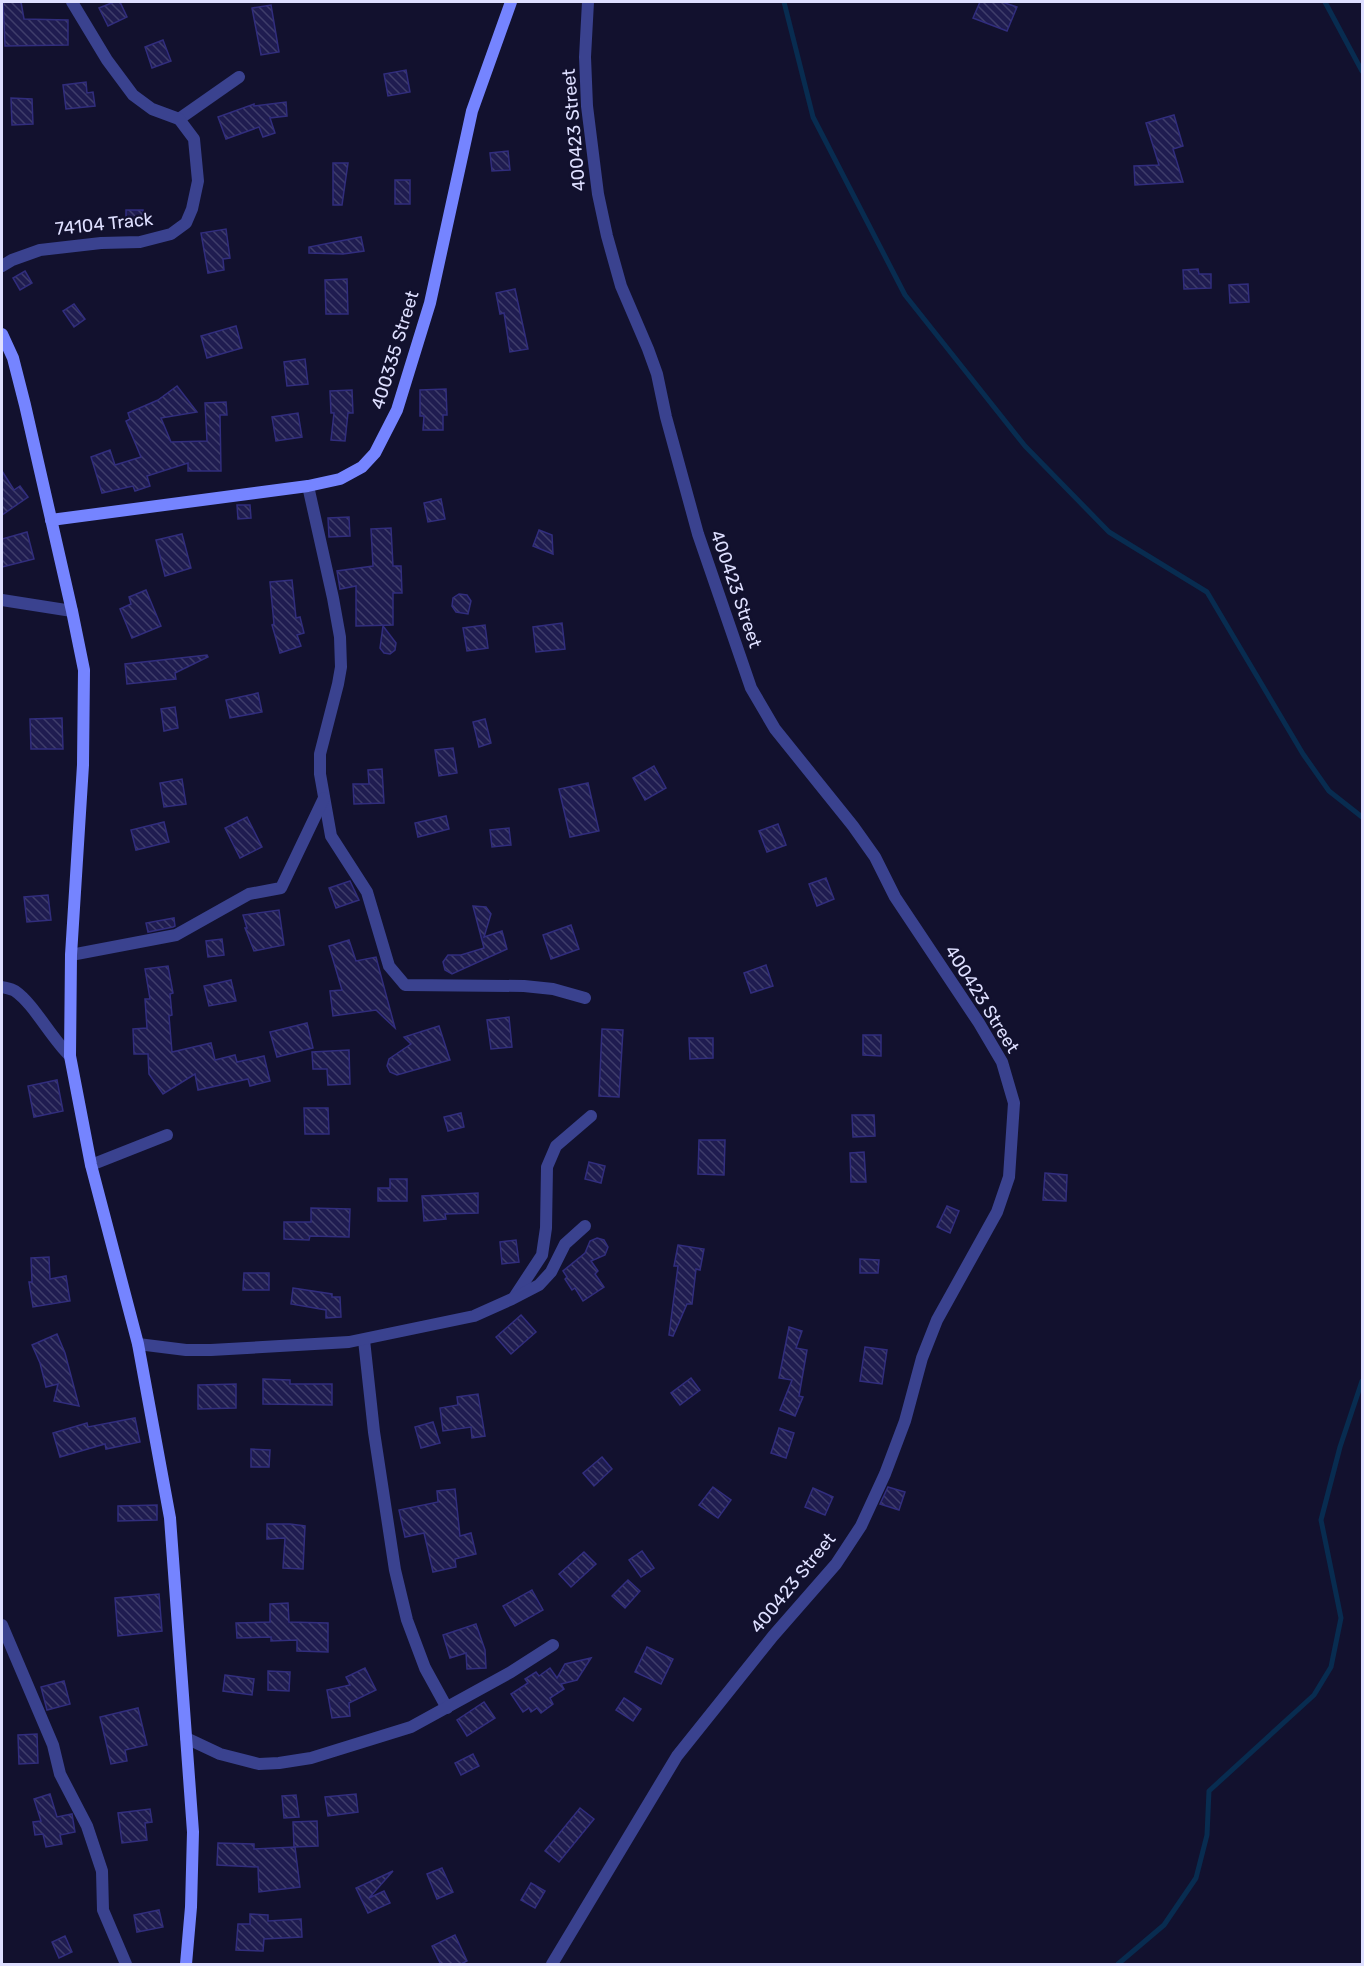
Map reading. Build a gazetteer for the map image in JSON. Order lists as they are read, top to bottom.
{
  "streets": {
    "street": ["400423 Street", "74104 Track", "400335 Street"]
  }
}
